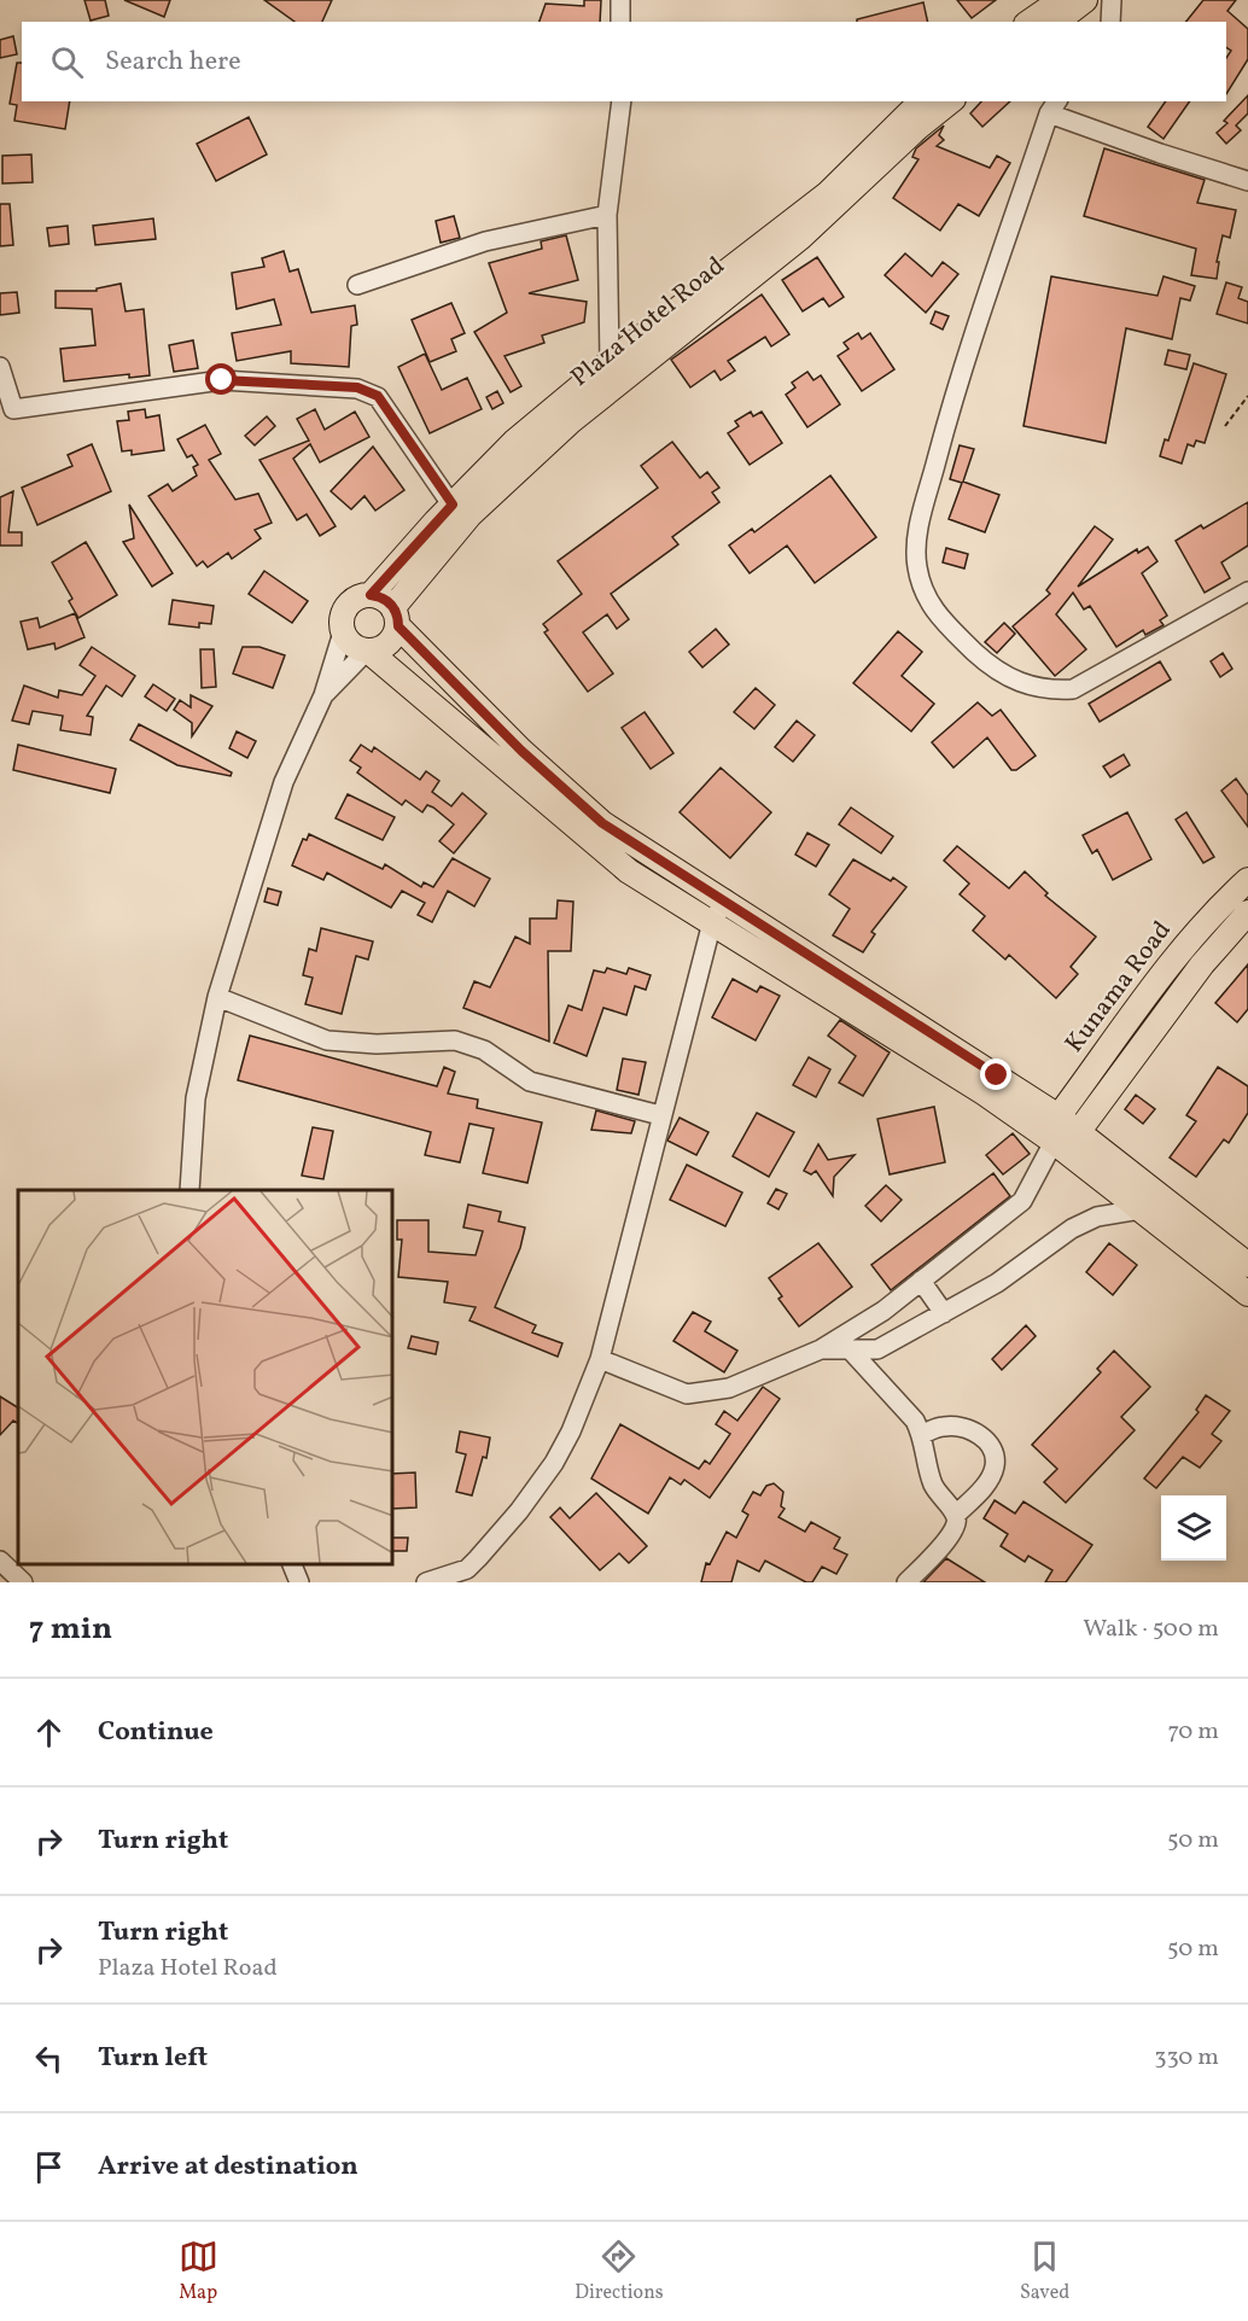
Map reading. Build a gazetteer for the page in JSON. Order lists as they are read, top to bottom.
{
  "streets": {
    "main road": ["Plaza Hotel Road", "Kunama Road"]
  },
  "page": {
    "search": "Search here",
    "heading": ["7 min", "Walk · 500 m"],
    "list": [
      ["Continue", "70 m"],
      ["Turn right", "50 m"],
      ["Turn right", "Plaza Hotel Road", "50 m"],
      ["Turn left", "330 m"],
      "Arrive at destination"
    ],
    "nav": ["Map", "Directions", "Saved"]
  }
}
